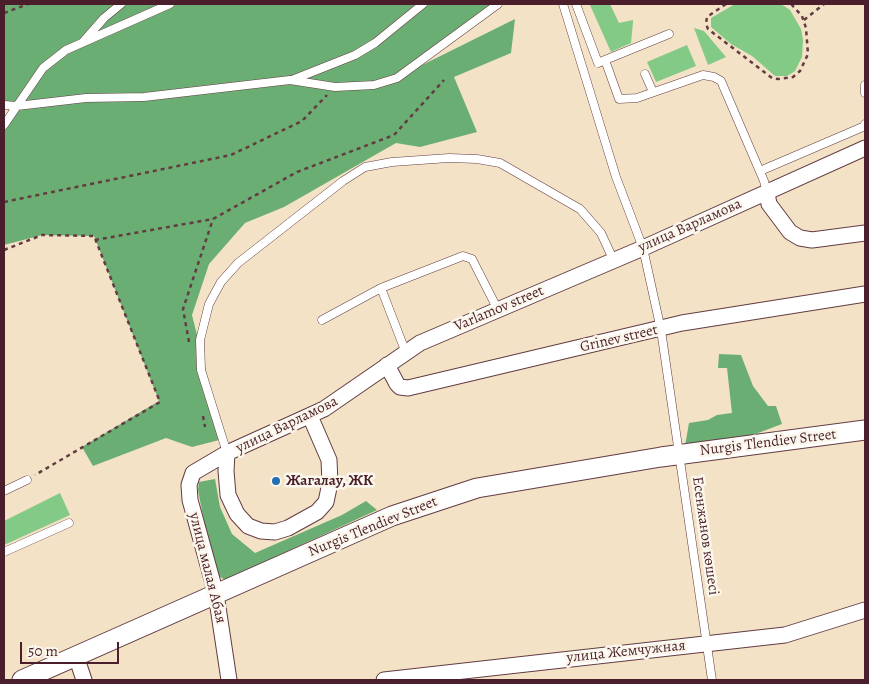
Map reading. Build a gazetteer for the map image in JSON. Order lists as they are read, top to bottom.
{
  "streets": {
    "street": [
      "улица Варламова",
      "Varlamov street",
      "Grinev street",
      "Nurgis Tlendiev Street",
      "улица малая Абая",
      "улица Жемчужная"
    ],
    "lane": ["Есенжанов көшесі"]
  },
  "crossings": [
    ["улица Варламова", "Varlamov street"],
    ["улица Варламова", "Grinev street"],
    ["улица Варламова", "Есенжанов көшесі"],
    ["улица Варламова", "улица малая Абая"],
    ["Varlamov street", "Grinev street"],
    ["Grinev street", "Есенжанов көшесі"],
    ["Nurgis Tlendiev Street", "Есенжанов көшесі"],
    ["Nurgis Tlendiev Street", "улица малая Абая"],
    ["Есенжанов көшесі", "улица Жемчужная"]
  ],
  "places": ["Жагалау, ЖК"],
  "scale_bar": "50 m"
}
